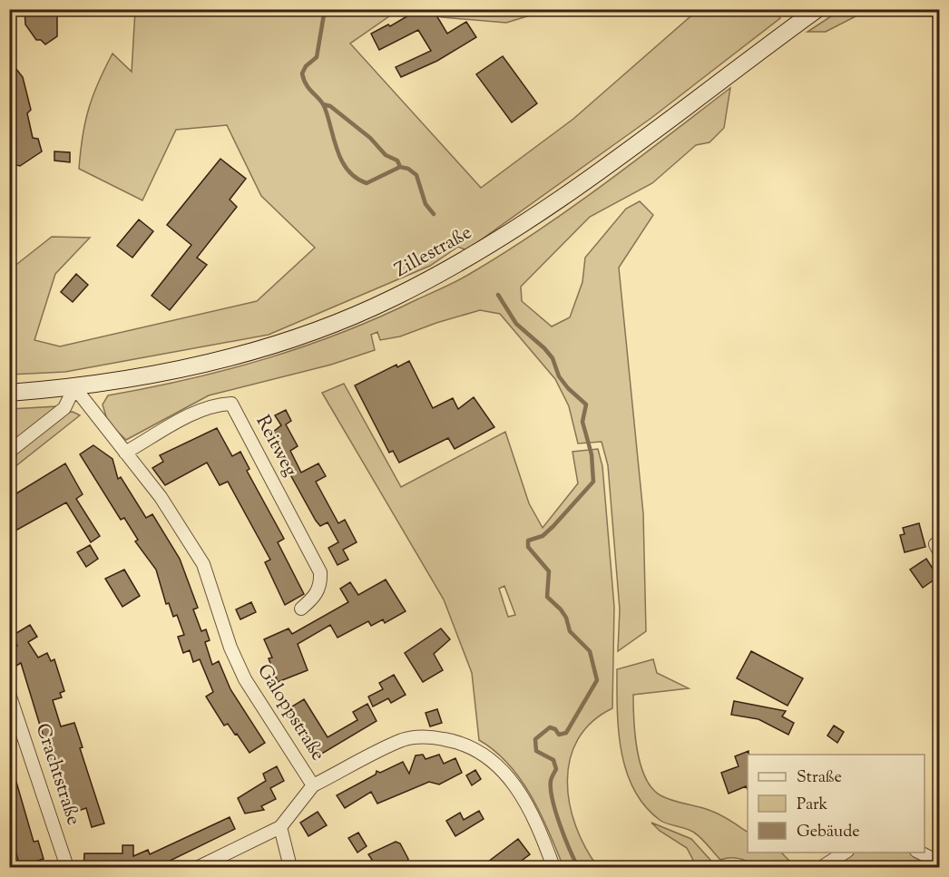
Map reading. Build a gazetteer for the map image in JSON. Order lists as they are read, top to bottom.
{
  "streets": {
    "main road": ["Zillestraße"],
    "street": ["Reitweg", "Galoppstraße", "Crachtstraße"]
  },
  "crossings": [
    ["Zillestraße", "Galoppstraße"],
    ["Reitweg", "Galoppstraße"]
  ],
  "legend": ["Straße", "Park", "Gebäude"]
}
